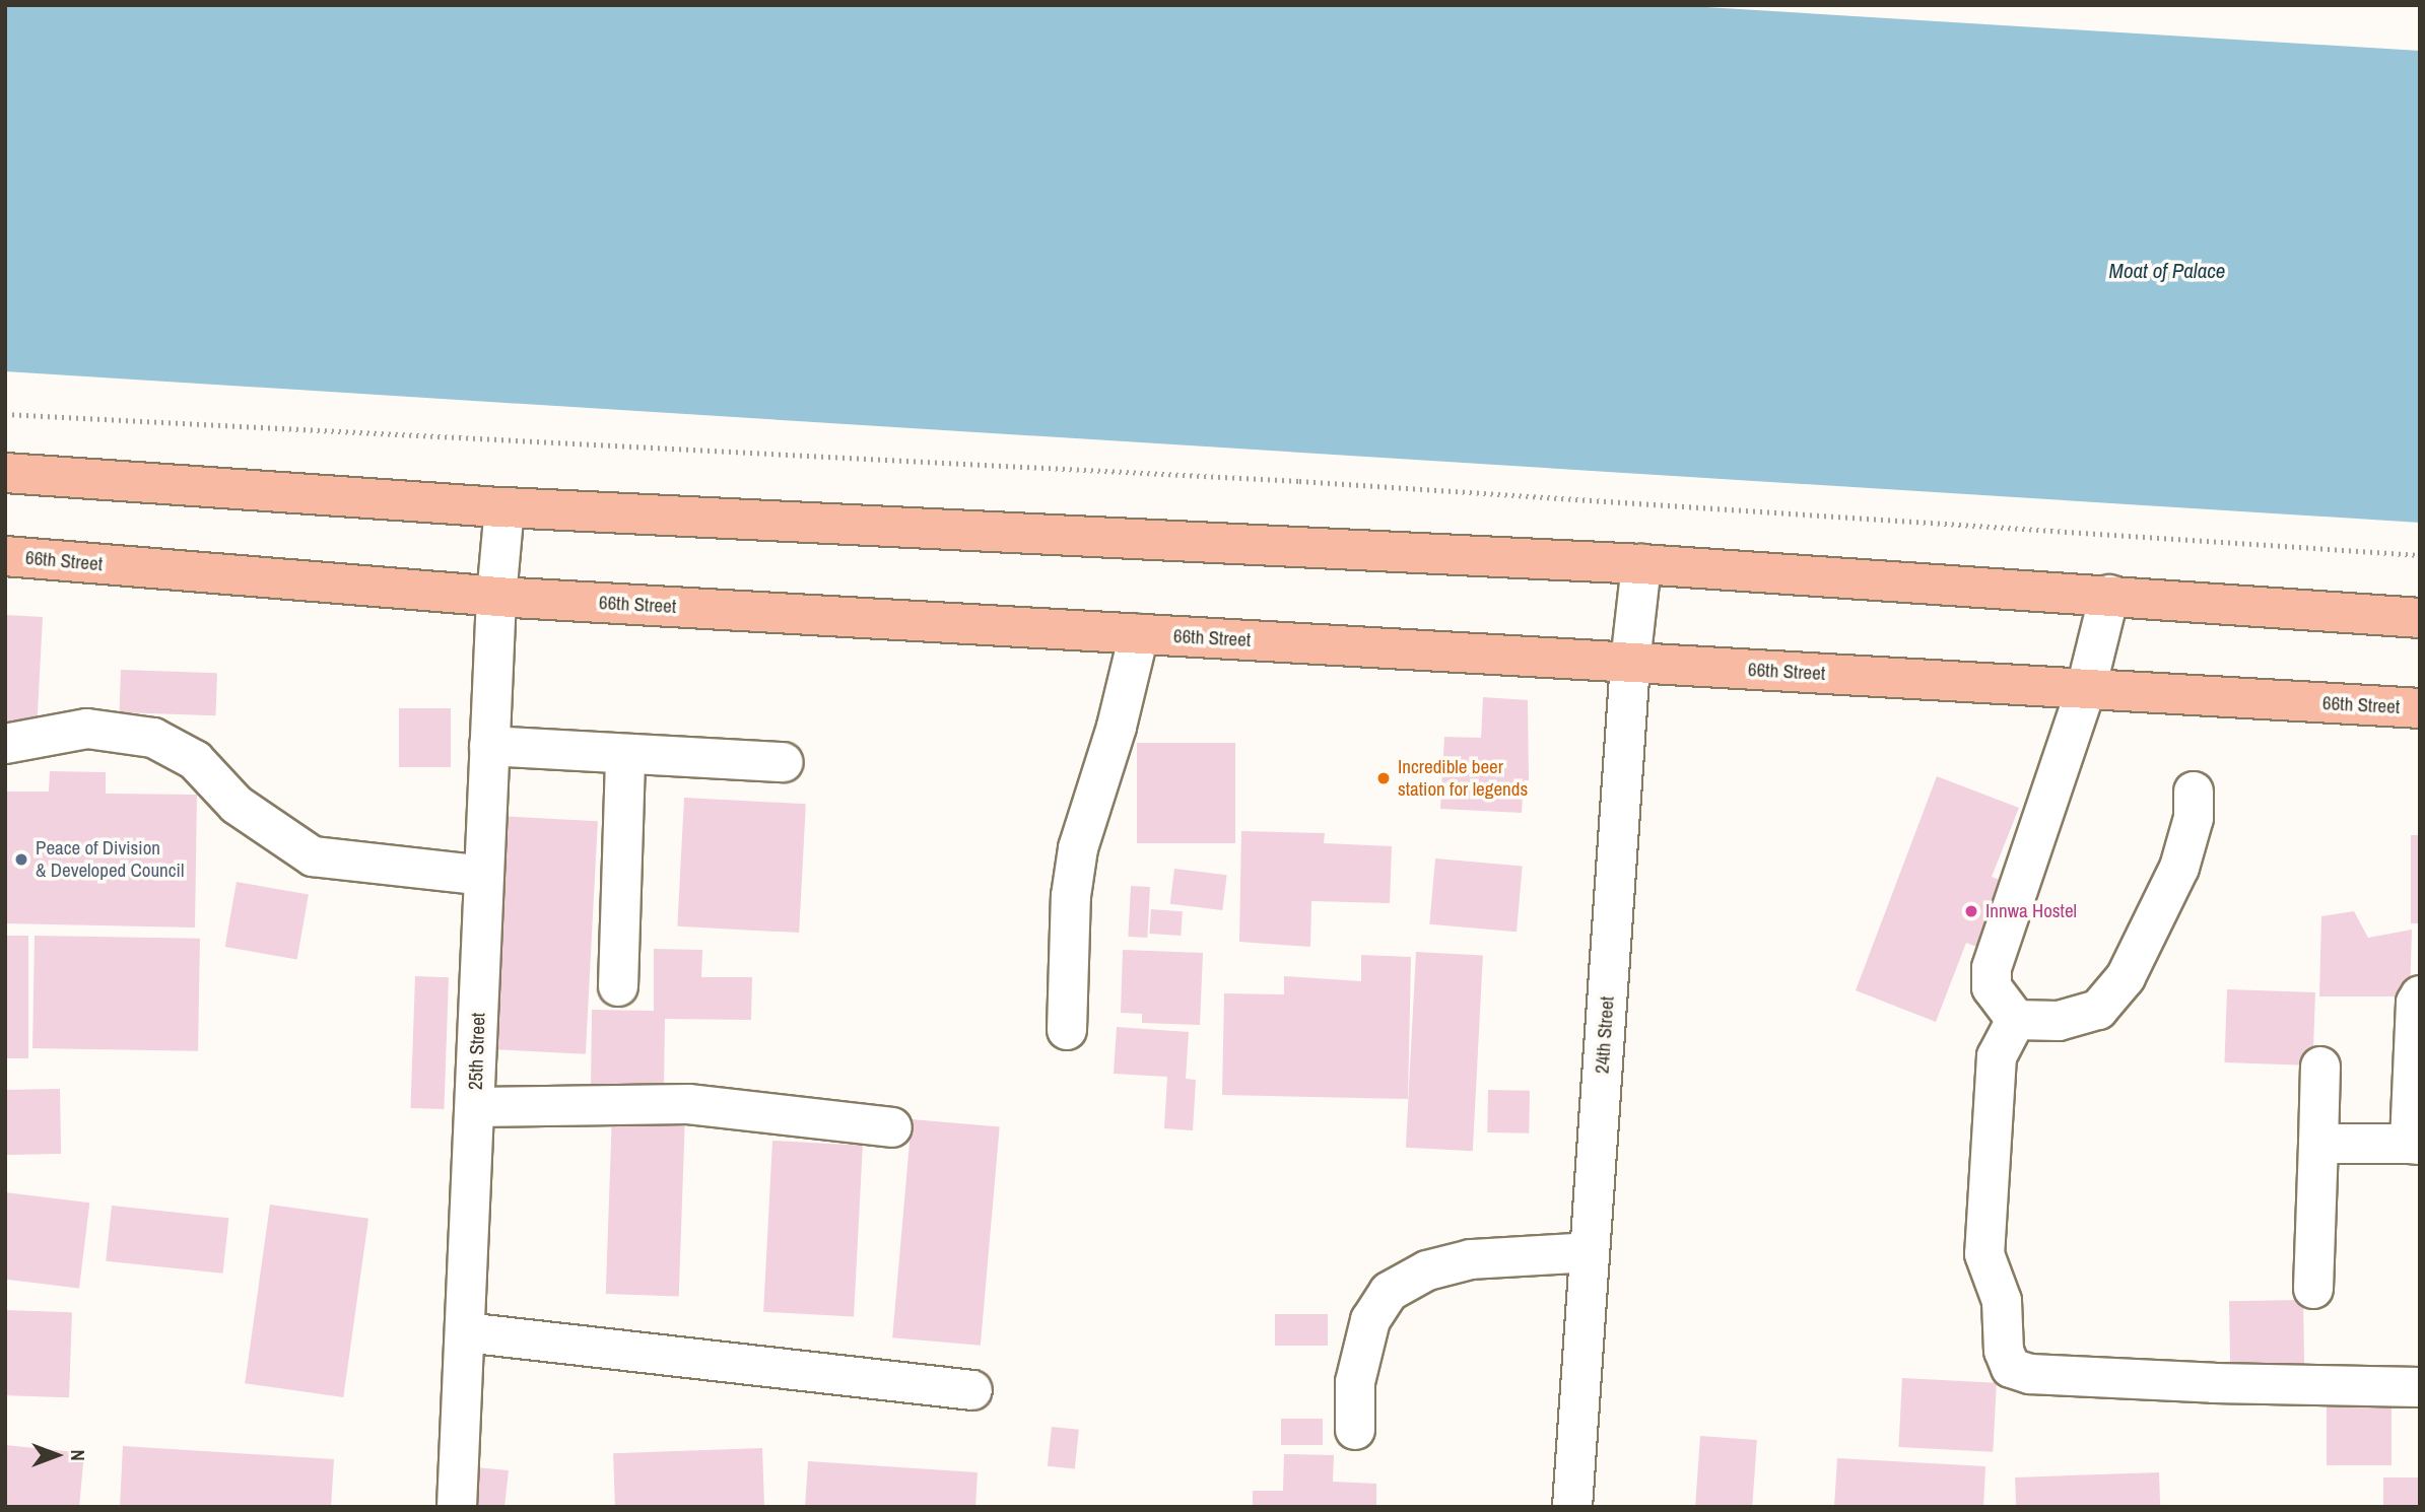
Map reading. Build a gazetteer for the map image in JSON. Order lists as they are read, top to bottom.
{
  "streets": {
    "main road": ["66th Street"],
    "street": ["24th Street", "25th Street"]
  },
  "crossings": [
    ["66th Street", "24th Street"],
    ["66th Street", "25th Street"]
  ],
  "water": ["Moat of Palace"],
  "places": ["Incredible beer station for legends", "Peace of Division & Developed Council", "Innwa Hostel"],
  "north": "right"
}
